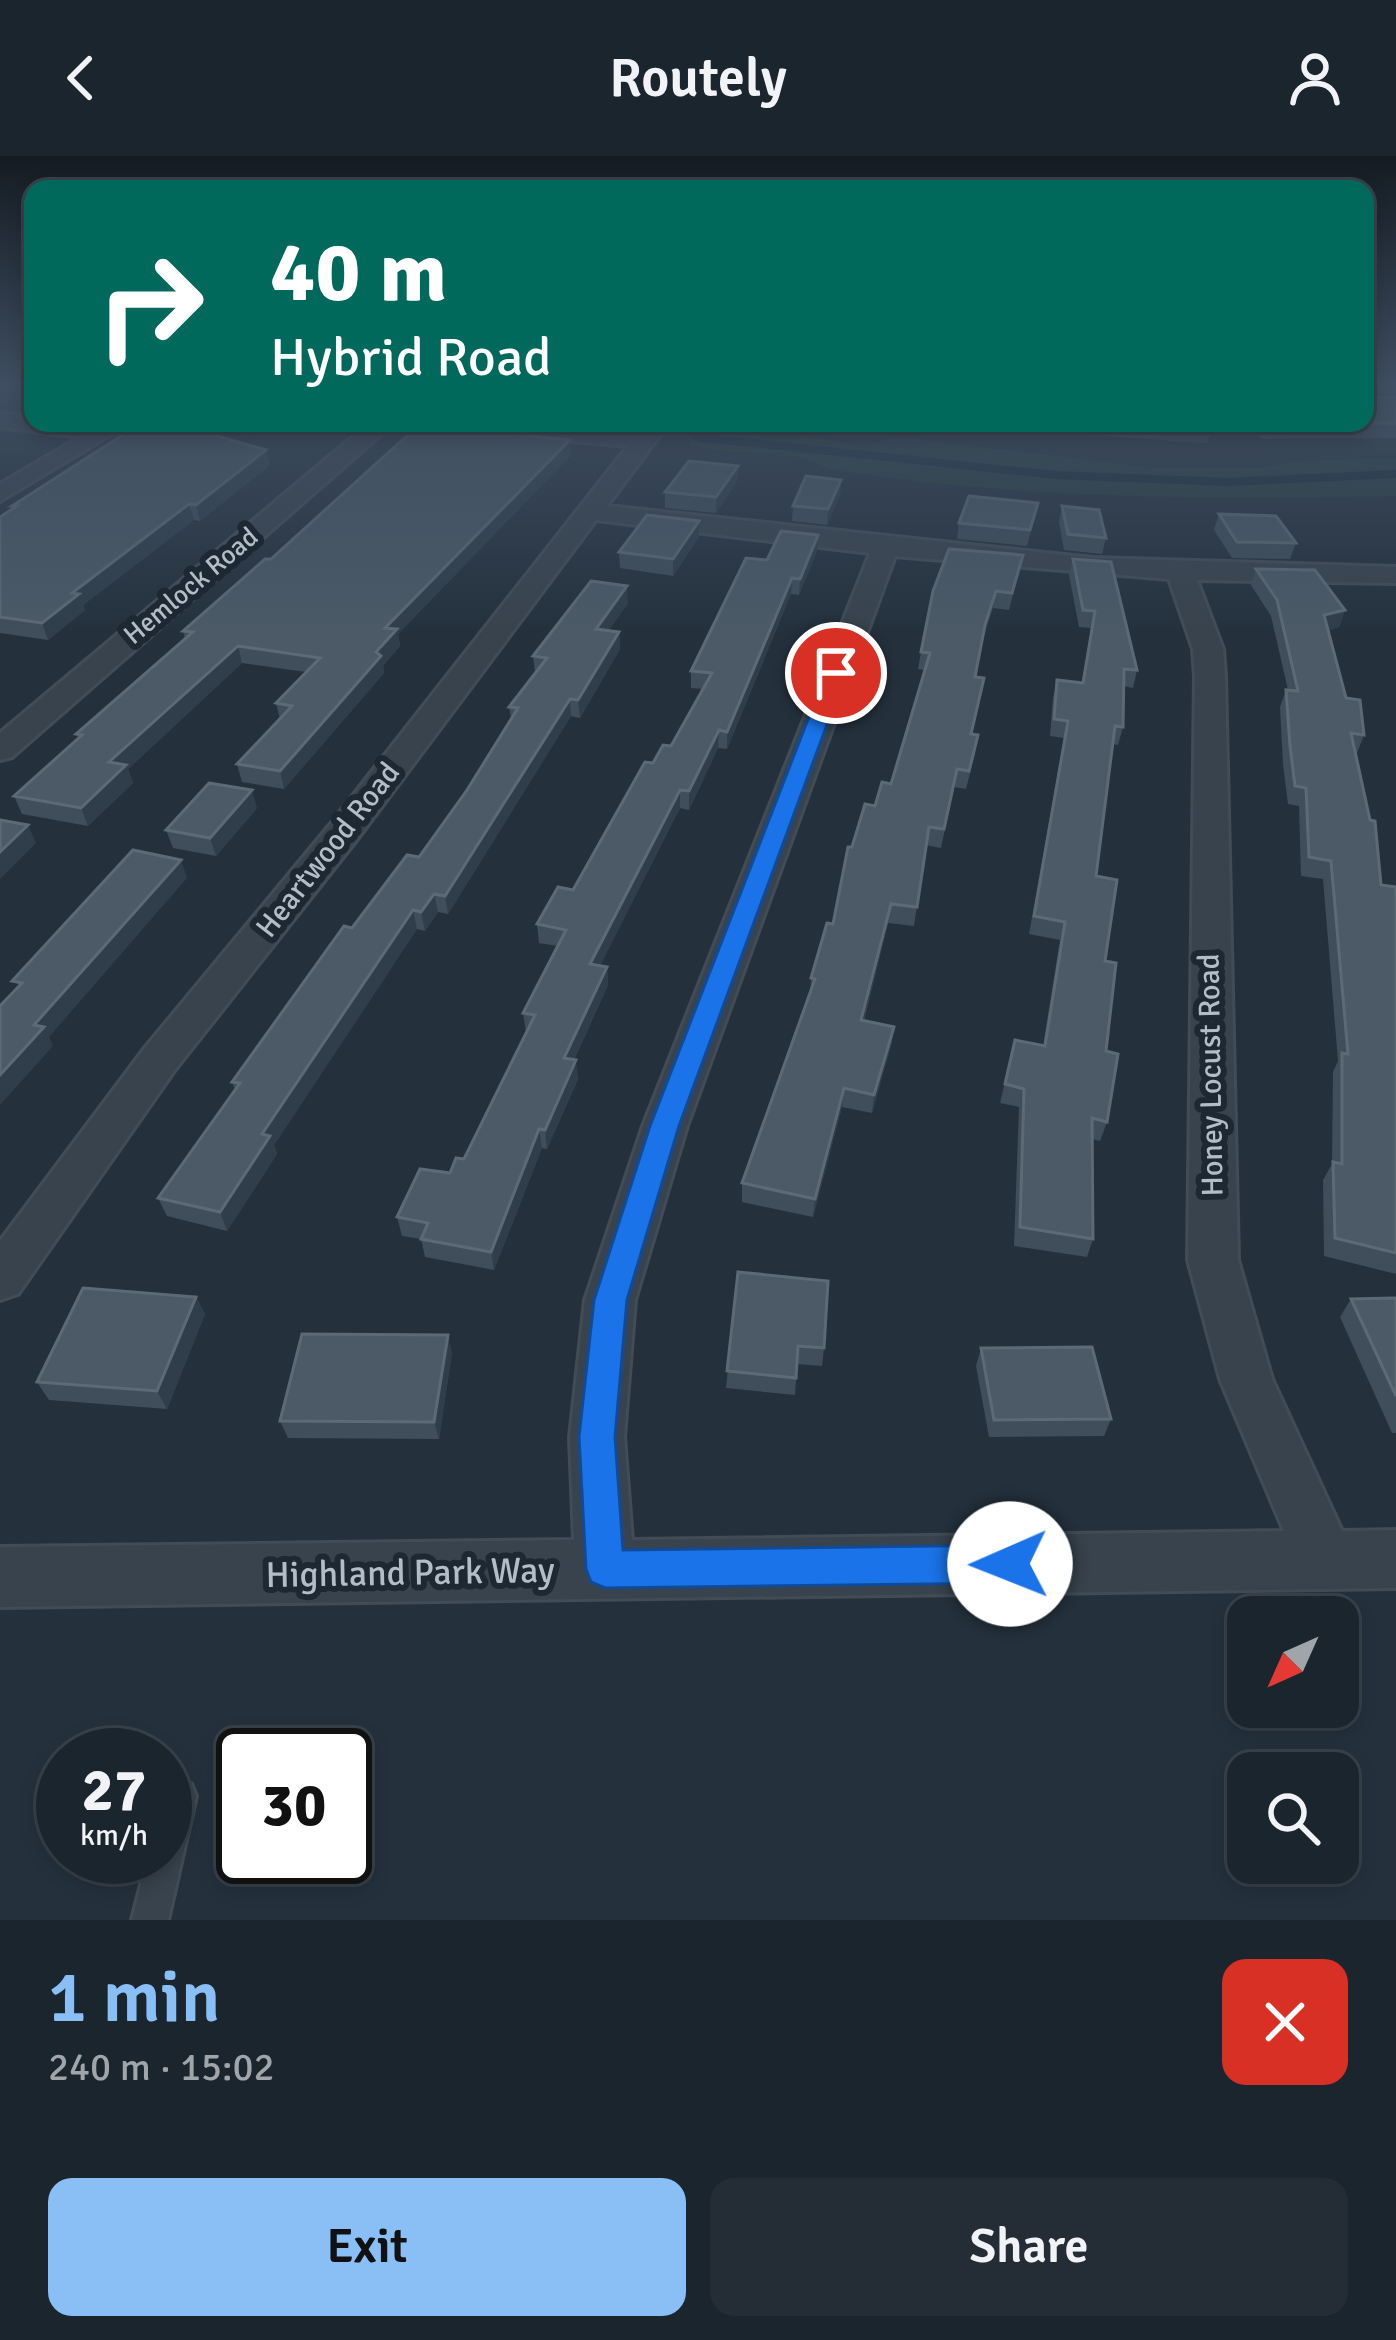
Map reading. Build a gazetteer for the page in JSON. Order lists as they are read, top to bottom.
{
  "streets": {
    "street": [
      "Hemlock Road",
      "Heartwood Road",
      "Honey Locust Road",
      "Highland Park Way"
    ]
  },
  "crossings": [
    ["Honey Locust Road", "Highland Park Way"]
  ],
  "north": "bottom left",
  "page": {
    "header": "Routely",
    "turn": ["40 m", "Hybrid Road"],
    "speed": "27 km/h",
    "limit": "30",
    "heading": ["1 min", "240 m · 15:02"],
    "buttons": ["Exit", "Share"]
  }
}
